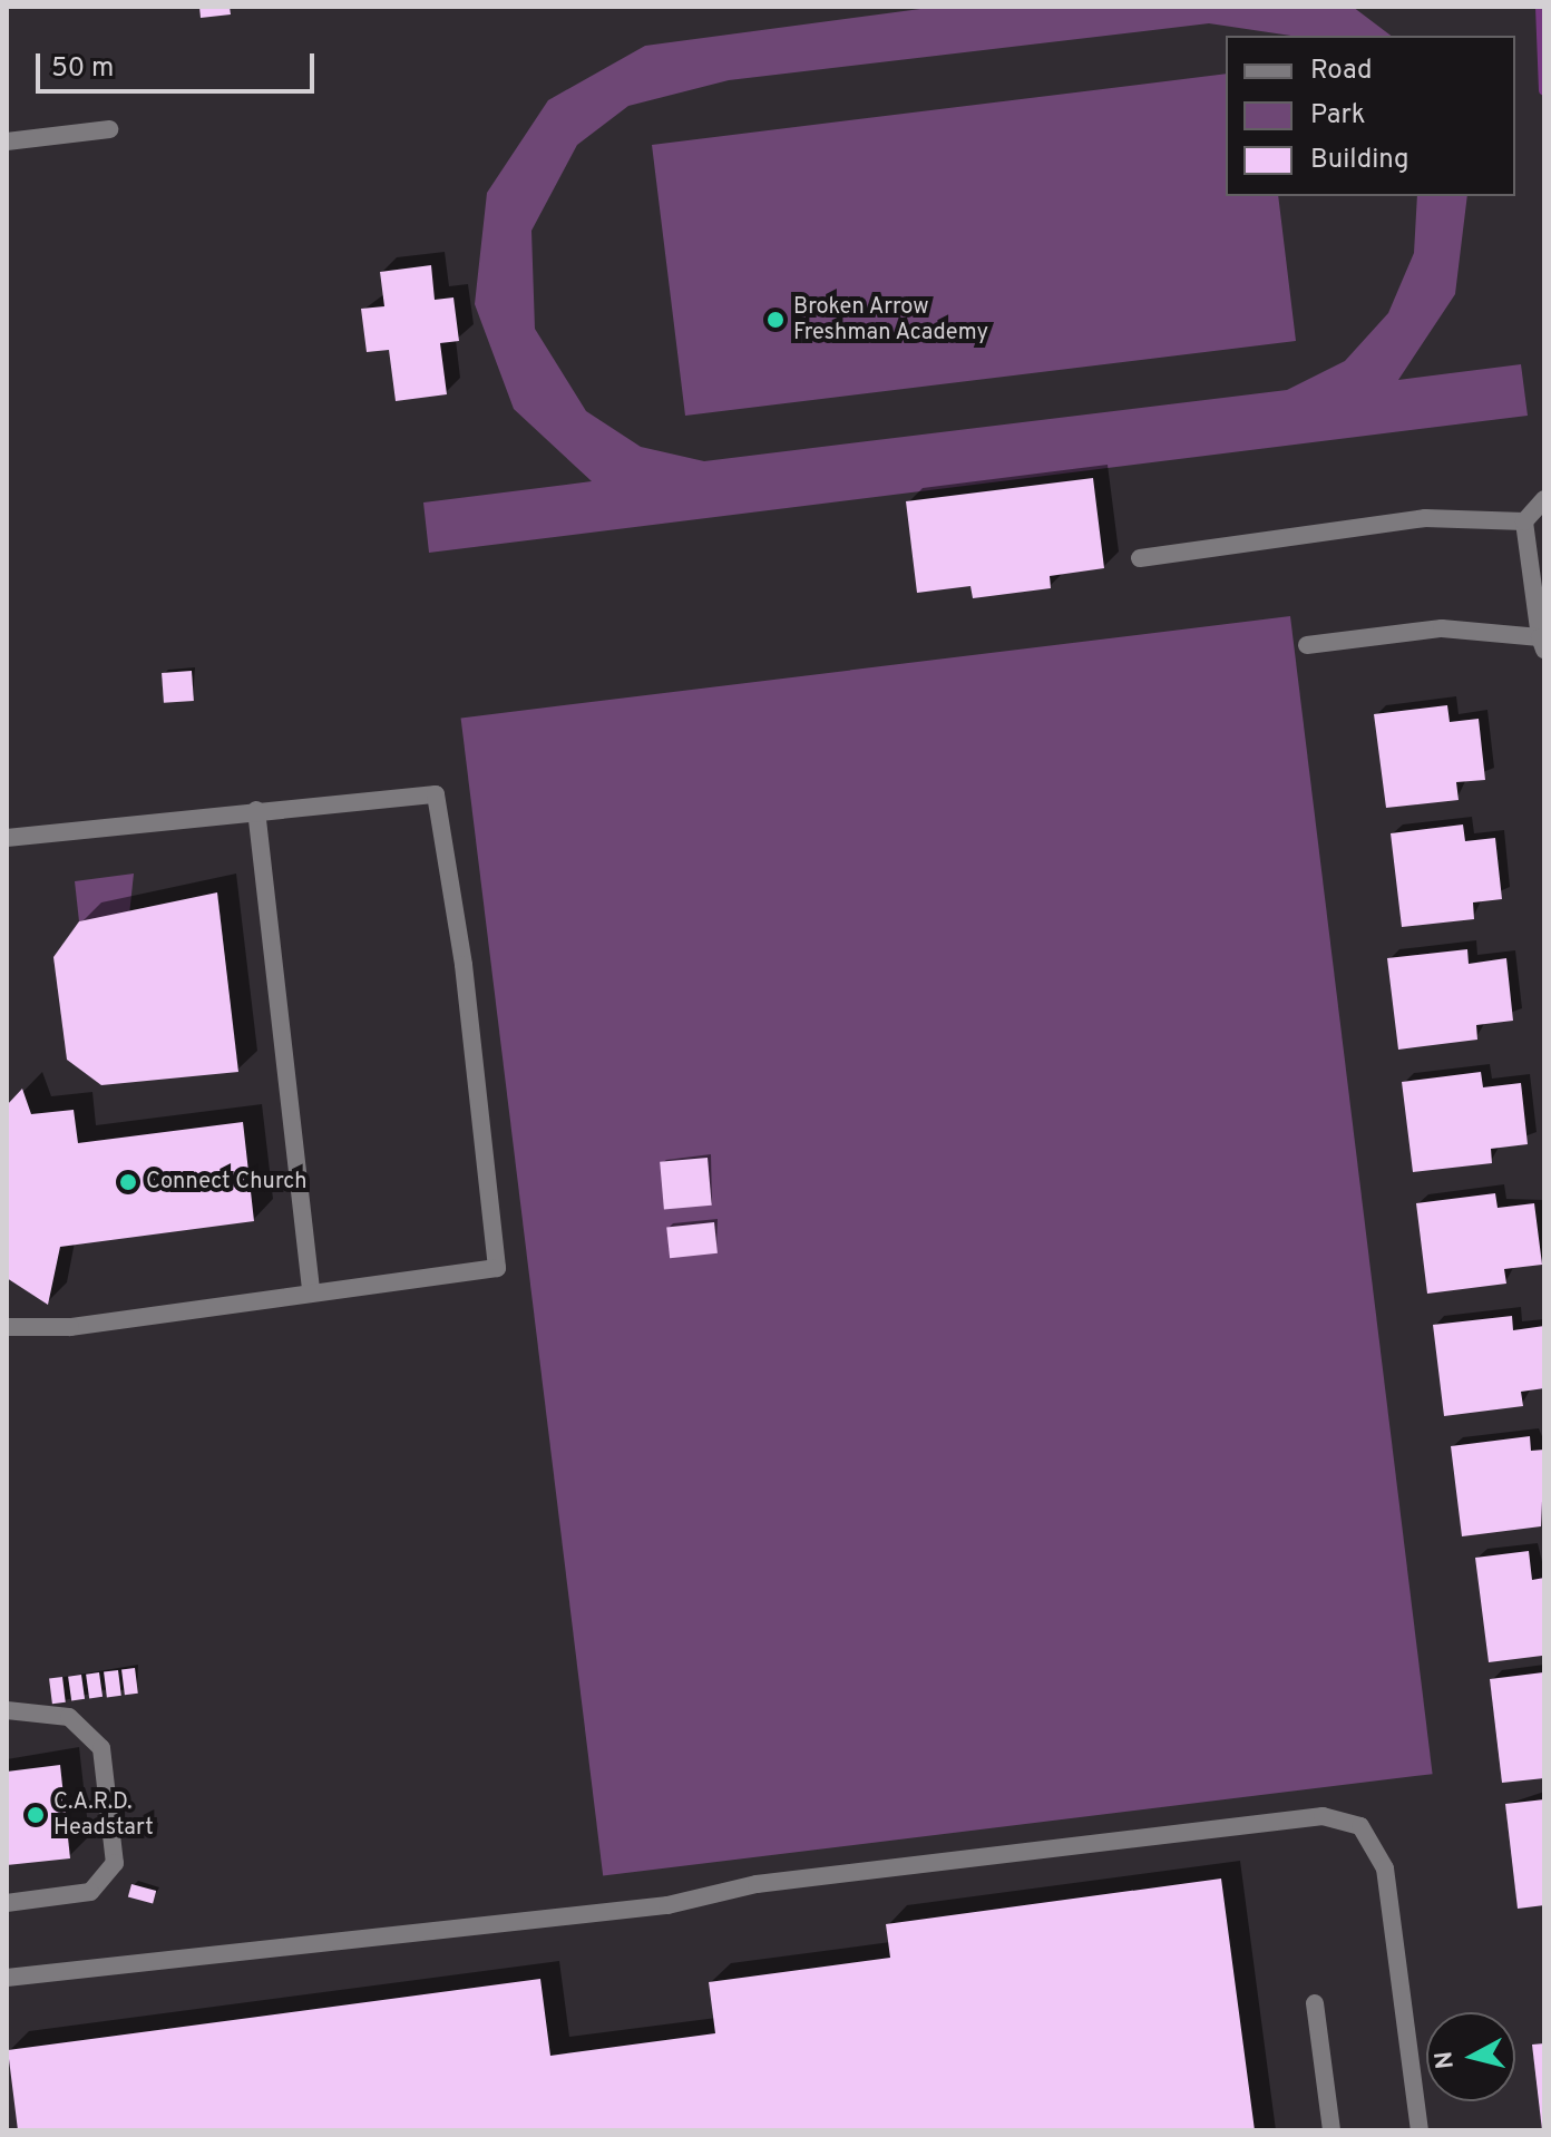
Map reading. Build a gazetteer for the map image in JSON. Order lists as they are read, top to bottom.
{
  "places": ["Broken Arrow Freshman Academy", "Connect Church", "C.A.R.D. Headstart"],
  "legend": ["Road", "Park", "Building"],
  "scale_bar": "50 m",
  "north": "left"
}
